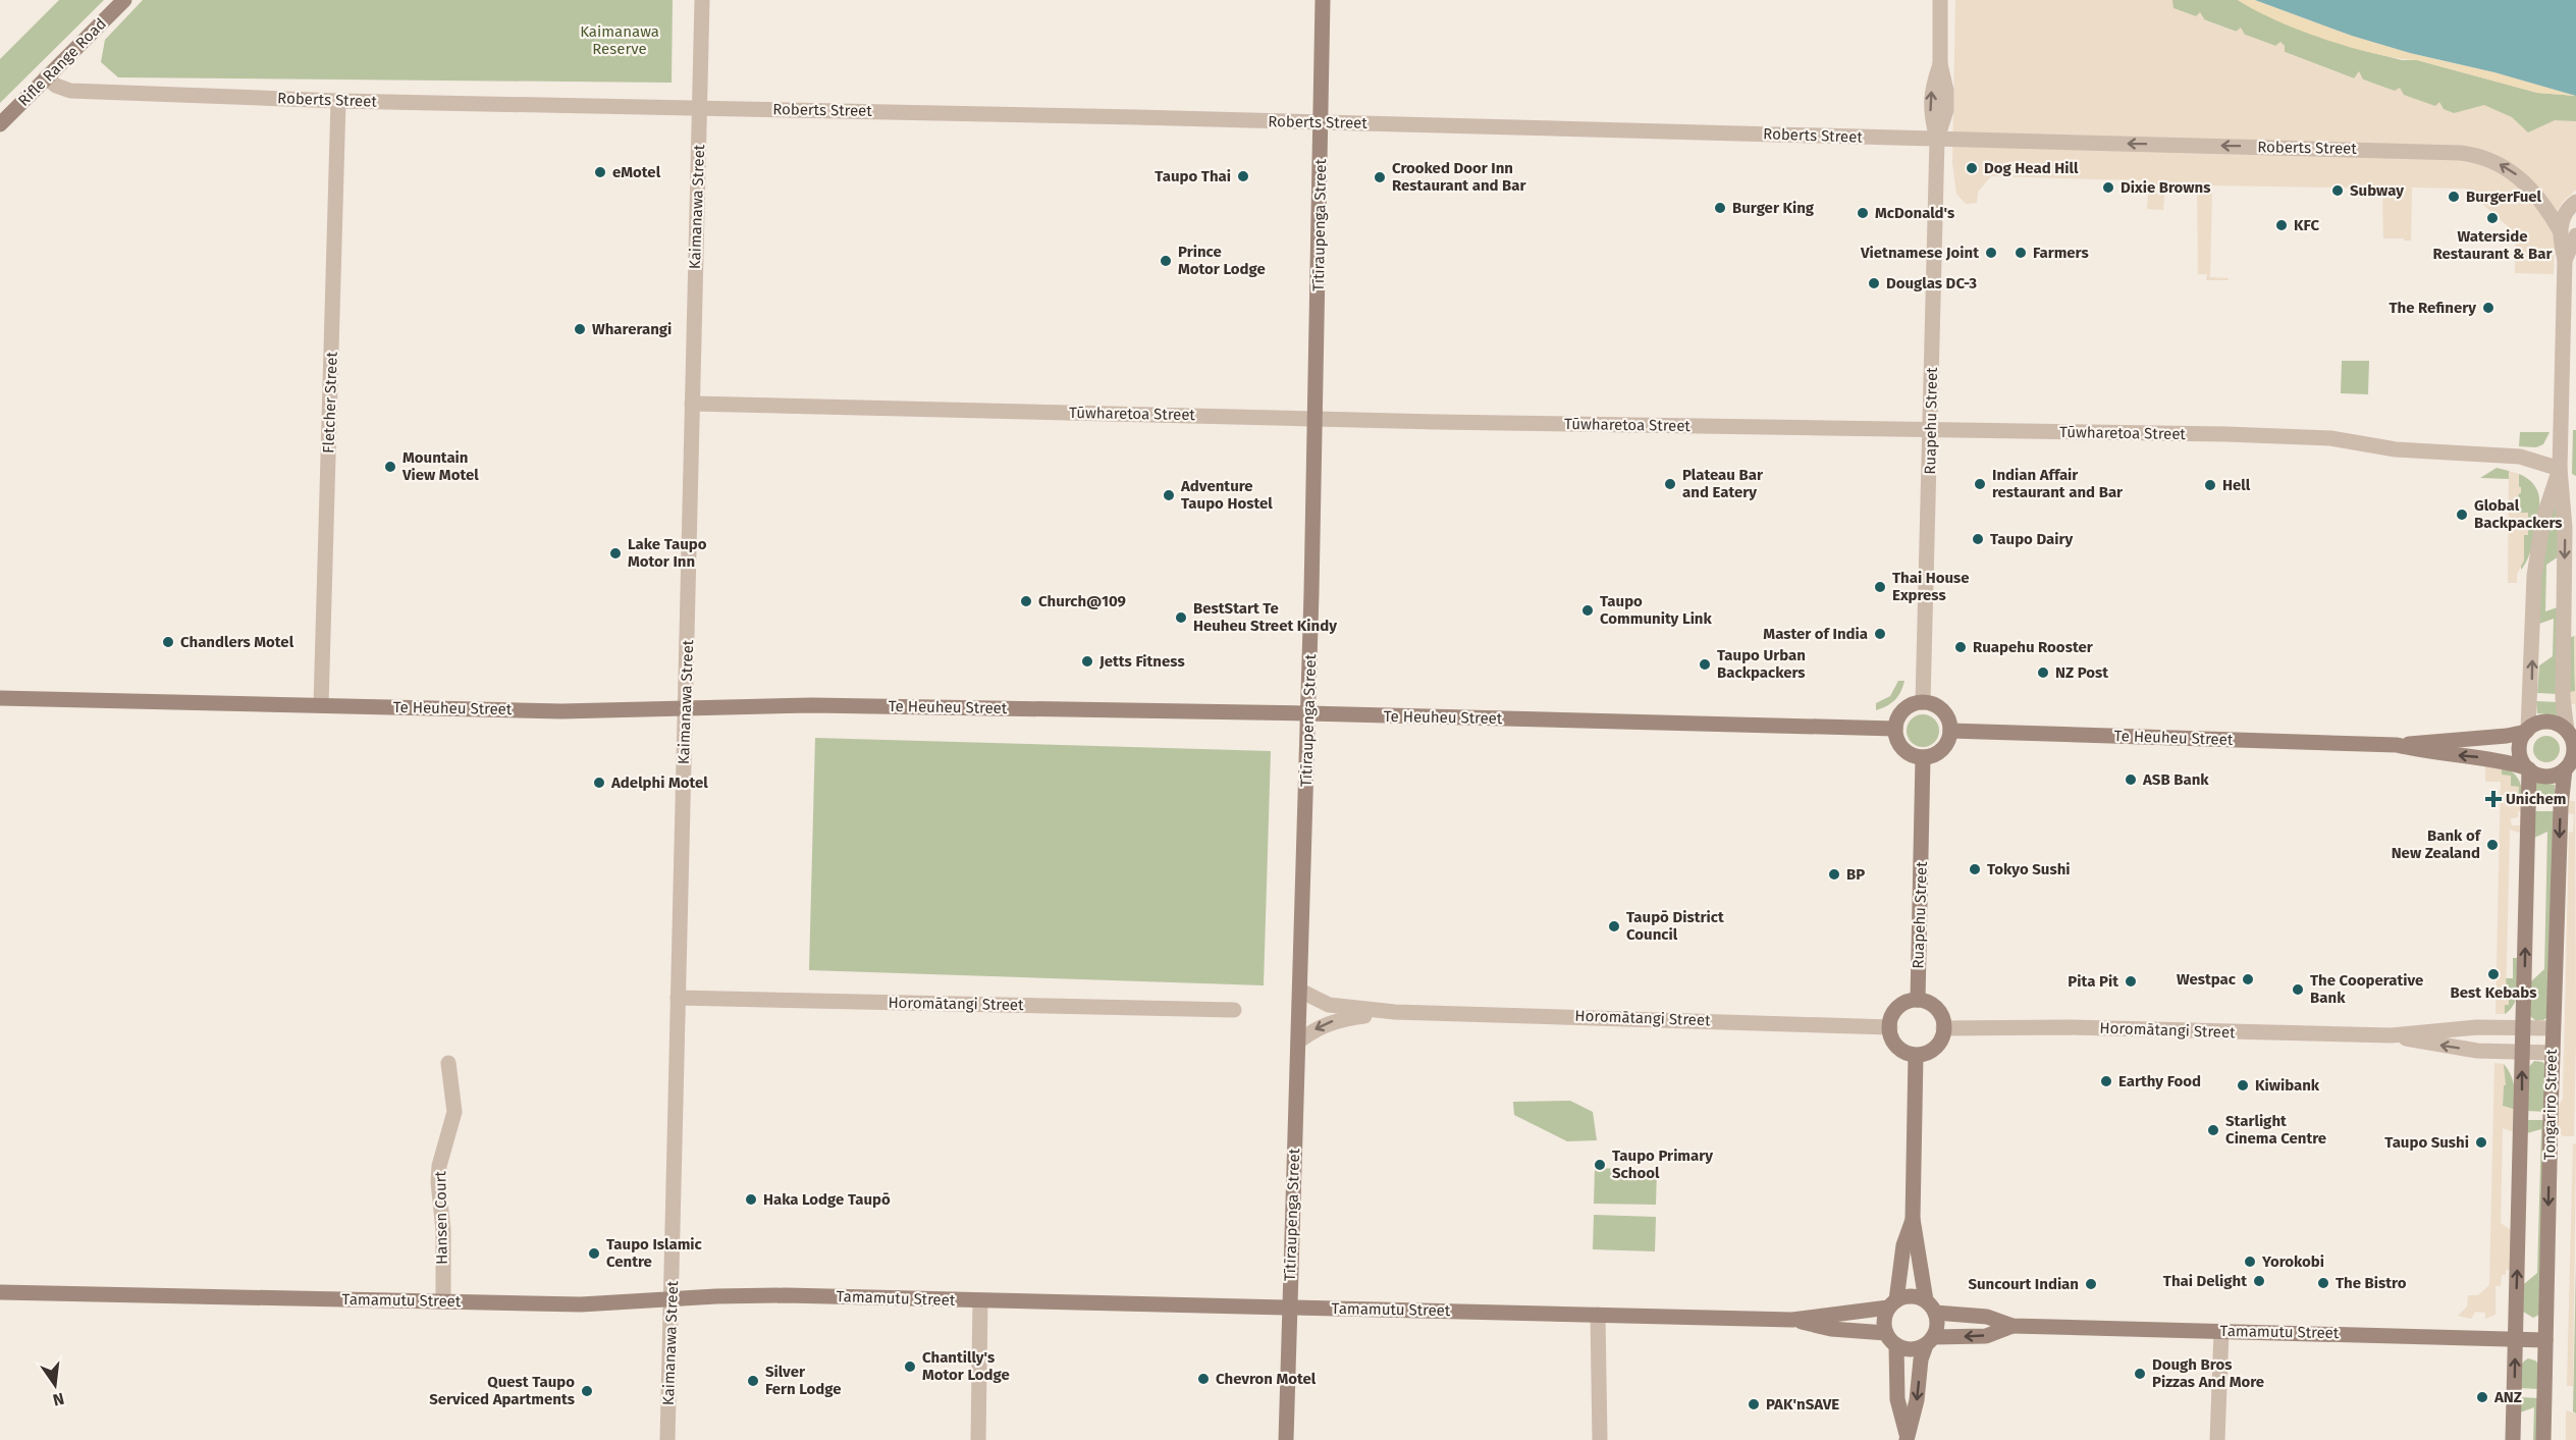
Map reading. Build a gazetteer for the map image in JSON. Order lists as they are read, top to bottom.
{
  "streets": {
    "street": [
      "Rifle Range Road",
      "Roberts Street",
      "Kaimanawa Street",
      "Tītīraupenga Street",
      "Fletcher Street",
      "Tūwharetoa Street",
      "Ruapehu Street",
      "Te Heuheu Street",
      "Horomātangi Street",
      "Tongariro Street",
      "Hansen Court",
      "Tamamutu Street"
    ]
  },
  "crossings": [
    ["Rifle Range Road", "Roberts Street"],
    ["Roberts Street", "Kaimanawa Street"],
    ["Roberts Street", "Tītīraupenga Street"],
    ["Roberts Street", "Fletcher Street"],
    ["Roberts Street", "Ruapehu Street"],
    ["Kaimanawa Street", "Tūwharetoa Street"],
    ["Kaimanawa Street", "Te Heuheu Street"],
    ["Kaimanawa Street", "Horomātangi Street"],
    ["Kaimanawa Street", "Tamamutu Street"],
    ["Tītīraupenga Street", "Tūwharetoa Street"],
    ["Tītīraupenga Street", "Te Heuheu Street"],
    ["Tītīraupenga Street", "Horomātangi Street"],
    ["Tītīraupenga Street", "Tamamutu Street"],
    ["Fletcher Street", "Te Heuheu Street"],
    ["Tūwharetoa Street", "Ruapehu Street"],
    ["Ruapehu Street", "Te Heuheu Street"],
    ["Ruapehu Street", "Horomātangi Street"],
    ["Te Heuheu Street", "Tongariro Street"],
    ["Horomātangi Street", "Tongariro Street"],
    ["Tongariro Street", "Tamamutu Street"],
    ["Hansen Court", "Tamamutu Street"]
  ],
  "parks": ["Kaimanawa Reserve"],
  "places": {
    "other": [
      "Dog Head Hill",
      "eMotel",
      "Taupo Thai",
      "Crooked Door Inn Restaurant and Bar",
      "Dixie Browns",
      "Subway",
      "BurgerFuel",
      "Burger King",
      "McDonald's",
      "Waterside Restaurant & Bar",
      "KFC",
      "Vietnamese Joint",
      "Farmers",
      "Prince Motor Lodge",
      "Douglas DC-3",
      "The Refinery",
      "Wharerangi",
      "Mountain View Motel",
      "Plateau Bar and Eatery",
      "Indian Affair restaurant and Bar",
      "Hell",
      "Adventure Taupo Hostel",
      "Global Backpackers",
      "Taupo Dairy",
      "Lake Taupo Motor Inn",
      "Thai House Express",
      "Church@109",
      "Taupo Community Link",
      "BestStart Te Heuheu Street Kindy",
      "Master of India",
      "Chandlers Motel",
      "Ruapehu Rooster",
      "Jetts Fitness",
      "Taupo Urban Backpackers",
      "NZ Post",
      "ASB Bank",
      "Adelphi Motel",
      "Bank of New Zealand",
      "Tokyo Sushi",
      "BP",
      "Taupō District Council",
      "Best Kebabs",
      "Westpac",
      "Pita Pit",
      "The Cooperative Bank",
      "Earthy Food",
      "Kiwibank",
      "Starlight Cinema Centre",
      "Taupo Sushi",
      "Taupo Primary School",
      "Haka Lodge Taupō",
      "Taupo Islamic Centre",
      "Yorokobi",
      "Thai Delight",
      "The Bistro",
      "Suncourt Indian",
      "Chantilly's Motor Lodge",
      "Dough Bros Pizzas And More",
      "Chevron Motel",
      "Silver Fern Lodge",
      "Quest Taupo Serviced Apartments",
      "ANZ",
      "PAK'nSAVE"
    ],
    "health": ["Unichem"]
  },
  "north": "bottom"
}
